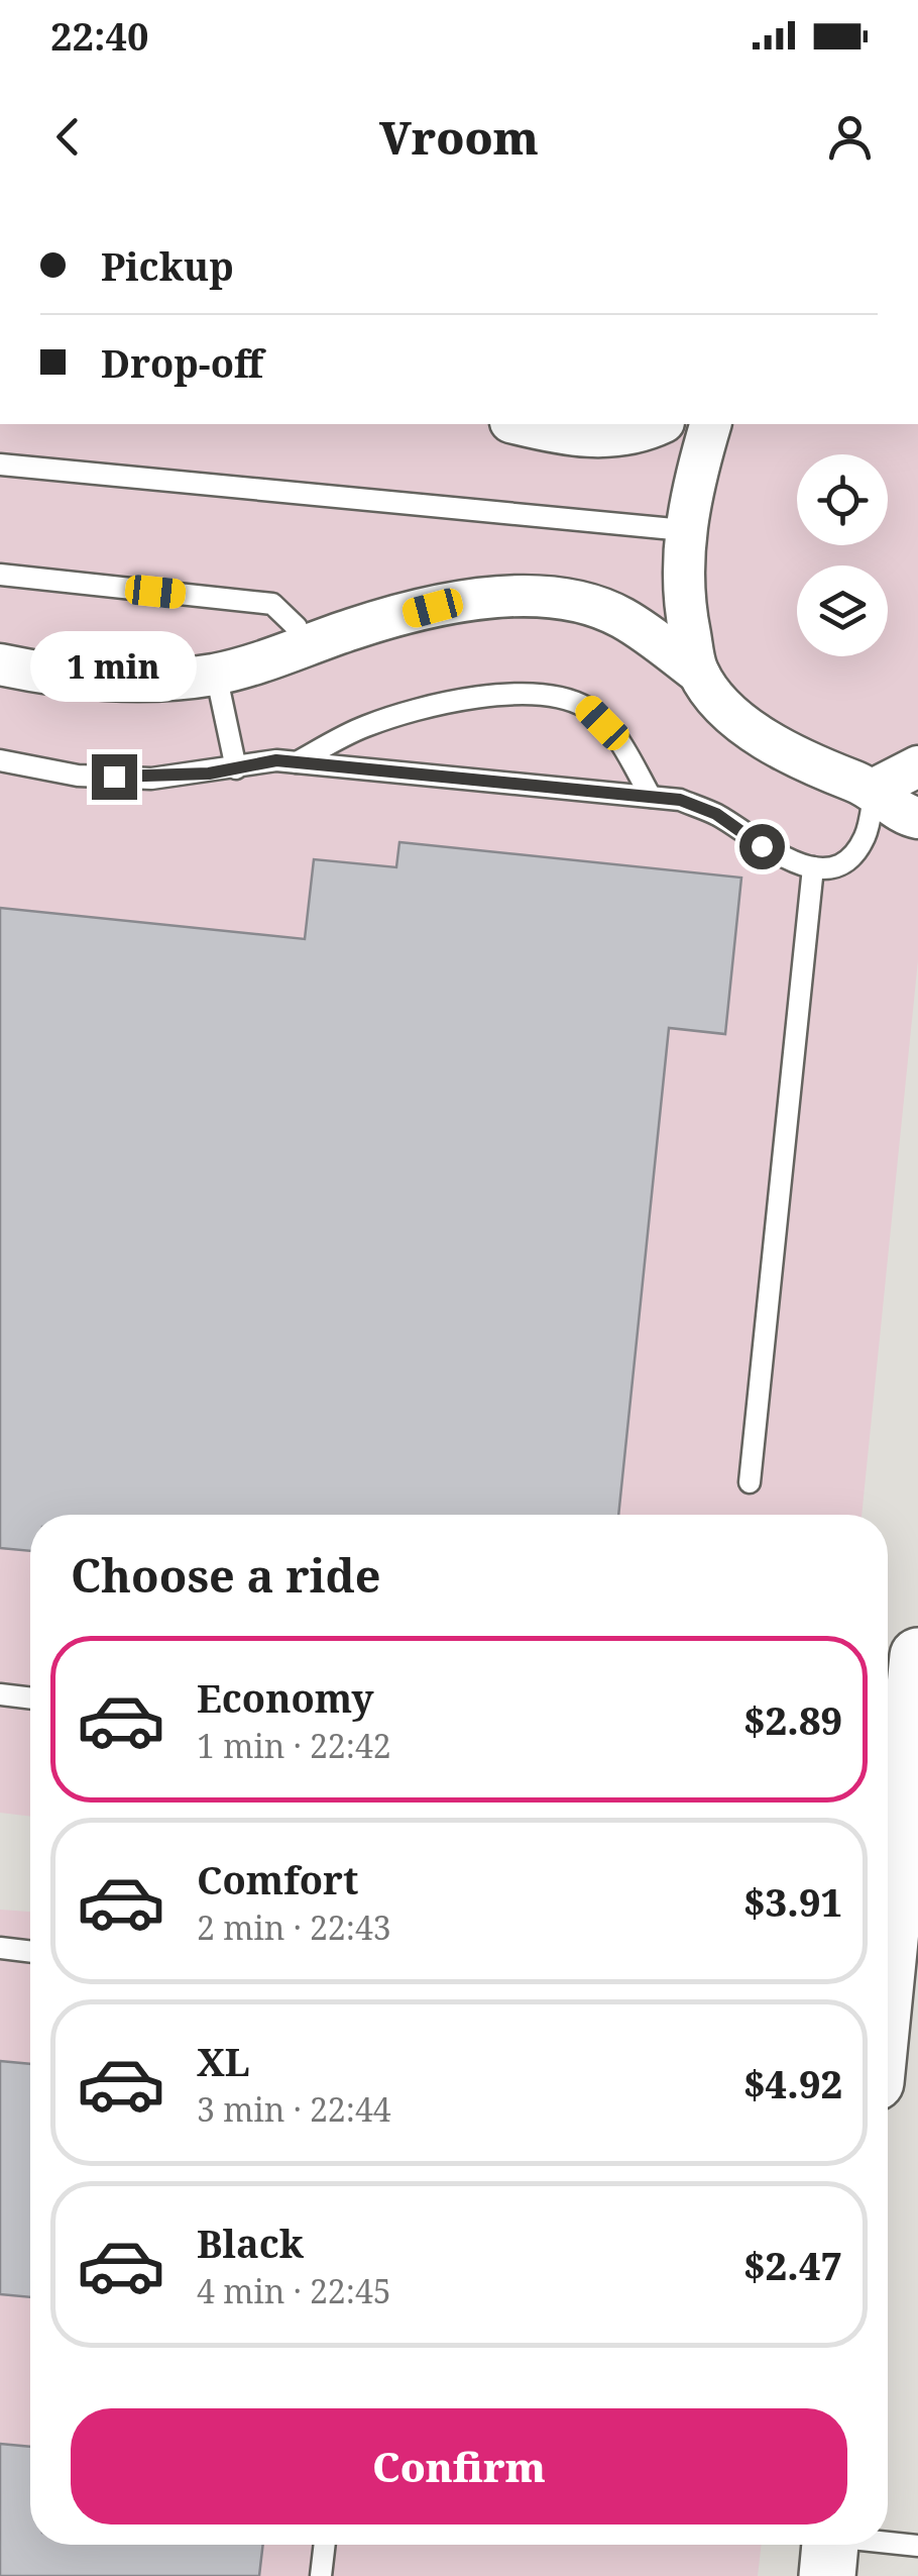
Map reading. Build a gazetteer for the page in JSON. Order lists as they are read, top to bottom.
{
  "page": {
    "status": "22:40",
    "header": "Vroom",
    "banner": ["Pickup", "Drop-off"],
    "bubble": "1 min",
    "heading": "Choose a ride",
    "list": [
      {
        "name": "Economy",
        "note": "1 min · 22:42",
        "value": "$2.89"
      },
      {
        "name": "Comfort",
        "note": "2 min · 22:43",
        "value": "$3.91"
      },
      {
        "name": "XL",
        "note": "3 min · 22:44",
        "value": "$4.92"
      },
      {
        "name": "Black",
        "note": "4 min · 22:45",
        "value": "$2.47"
      }
    ],
    "buttons": "Confirm"
  }
}
